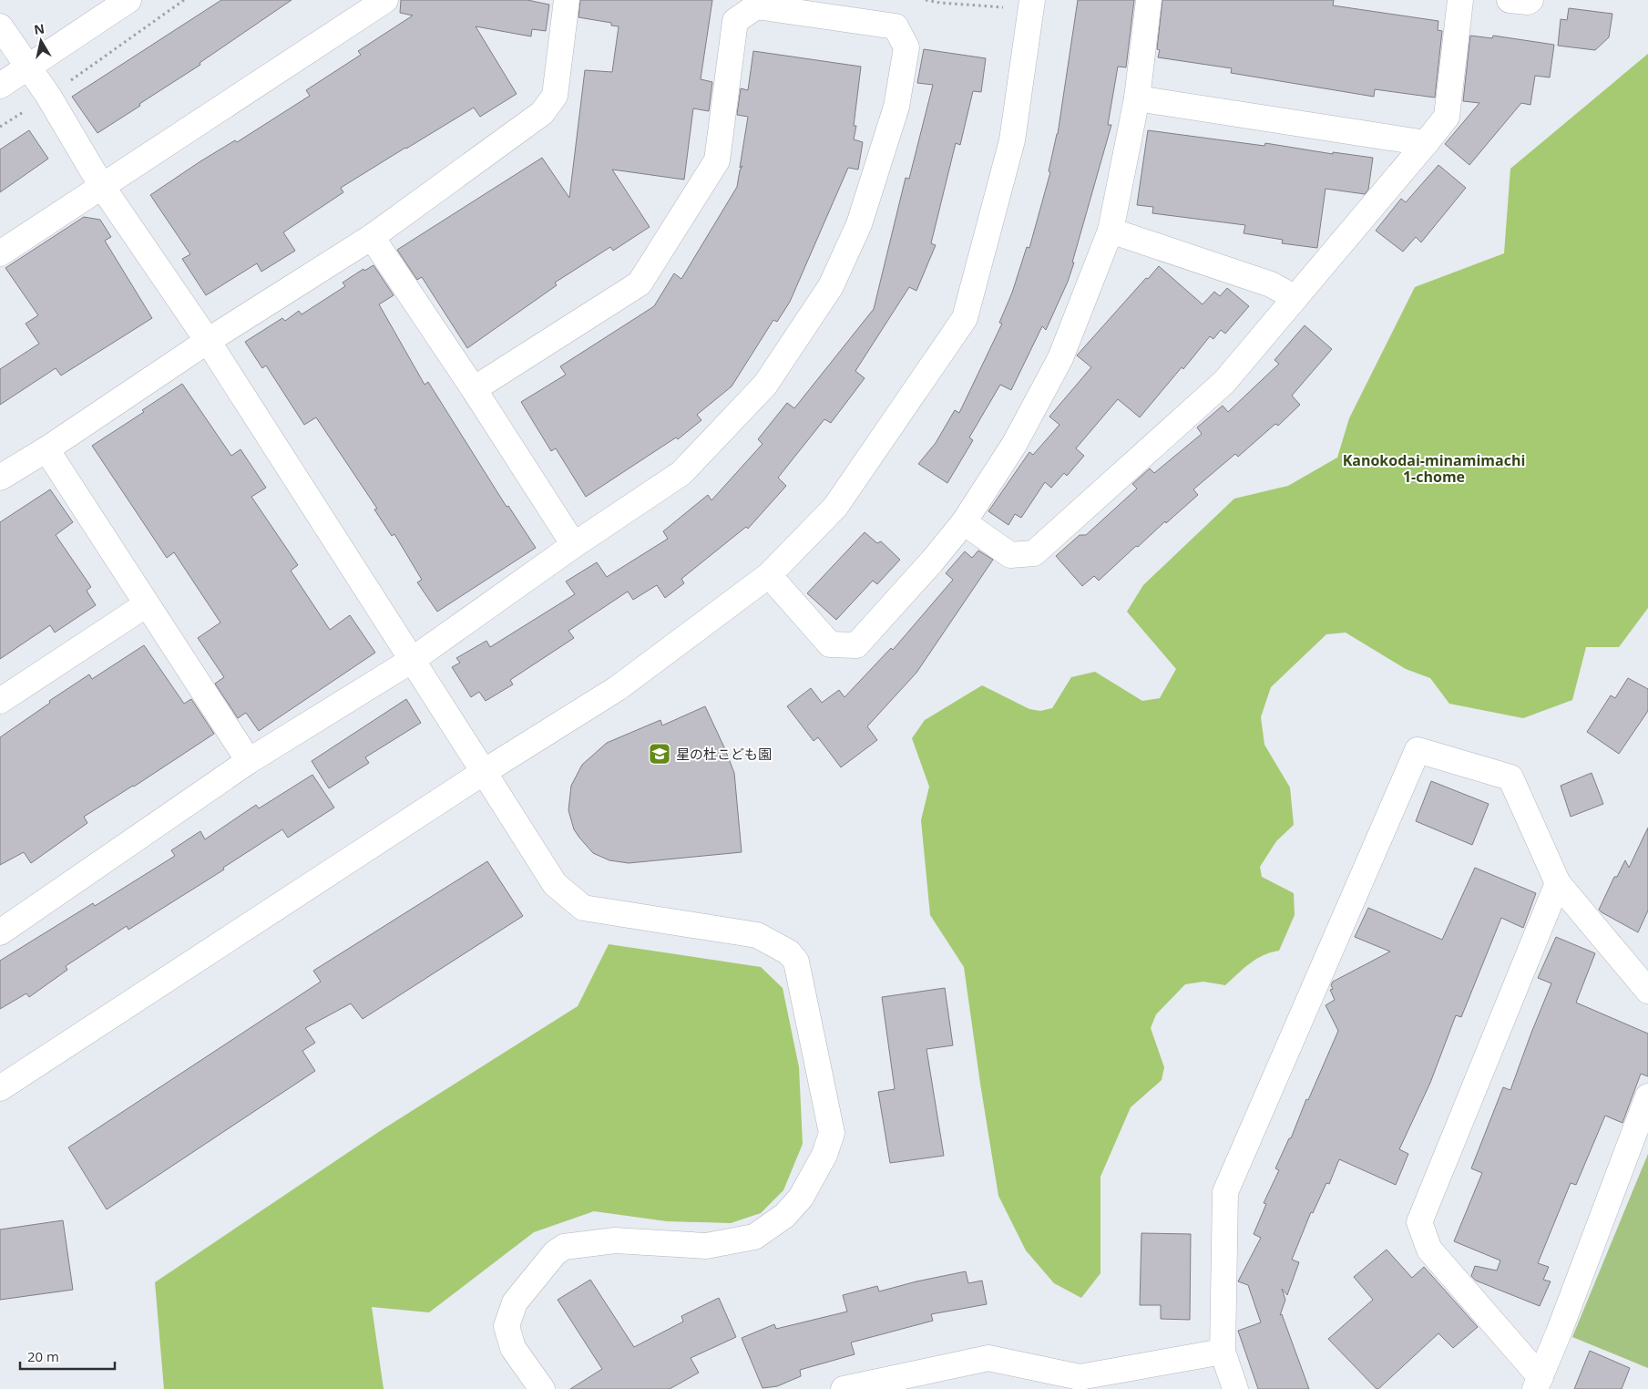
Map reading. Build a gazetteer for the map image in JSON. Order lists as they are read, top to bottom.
{
  "districts": ["Kanokodai-minamimachi 1-chome"],
  "places": {
    "school or university": ["星の杜こども園"]
  },
  "scale_bar": "20 m",
  "north": "top"
}
